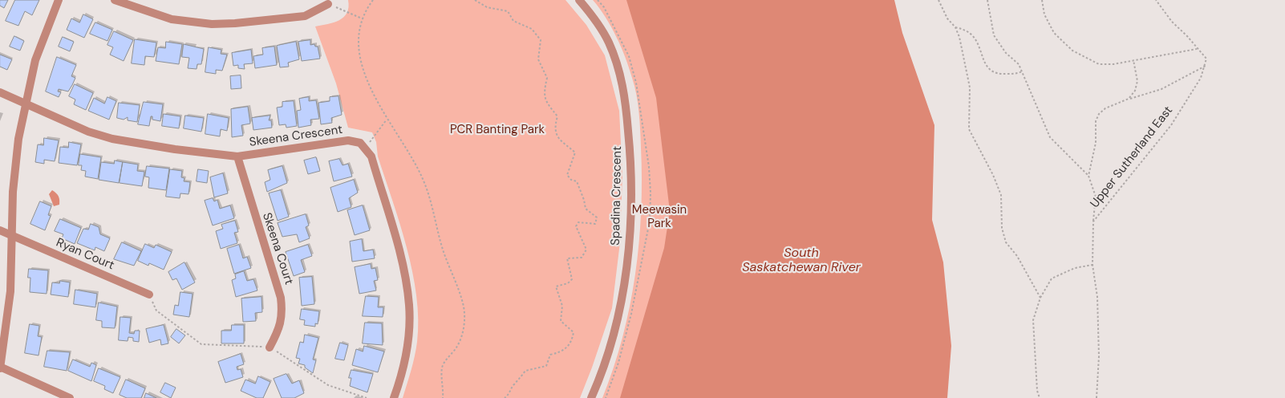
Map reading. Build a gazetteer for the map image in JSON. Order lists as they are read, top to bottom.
{
  "streets": {
    "street": [
      "Skeena Crescent",
      "Spadina Crescent",
      "Skeena Court",
      "Ryan Court"
    ],
    "path": ["Upper Sutherland East"]
  },
  "crossings": [
    ["Skeena Crescent", "Skeena Court"]
  ],
  "water": ["South Saskatchewan River"],
  "parks": ["PCR Banting Park", "Meewasin Park"]
}
